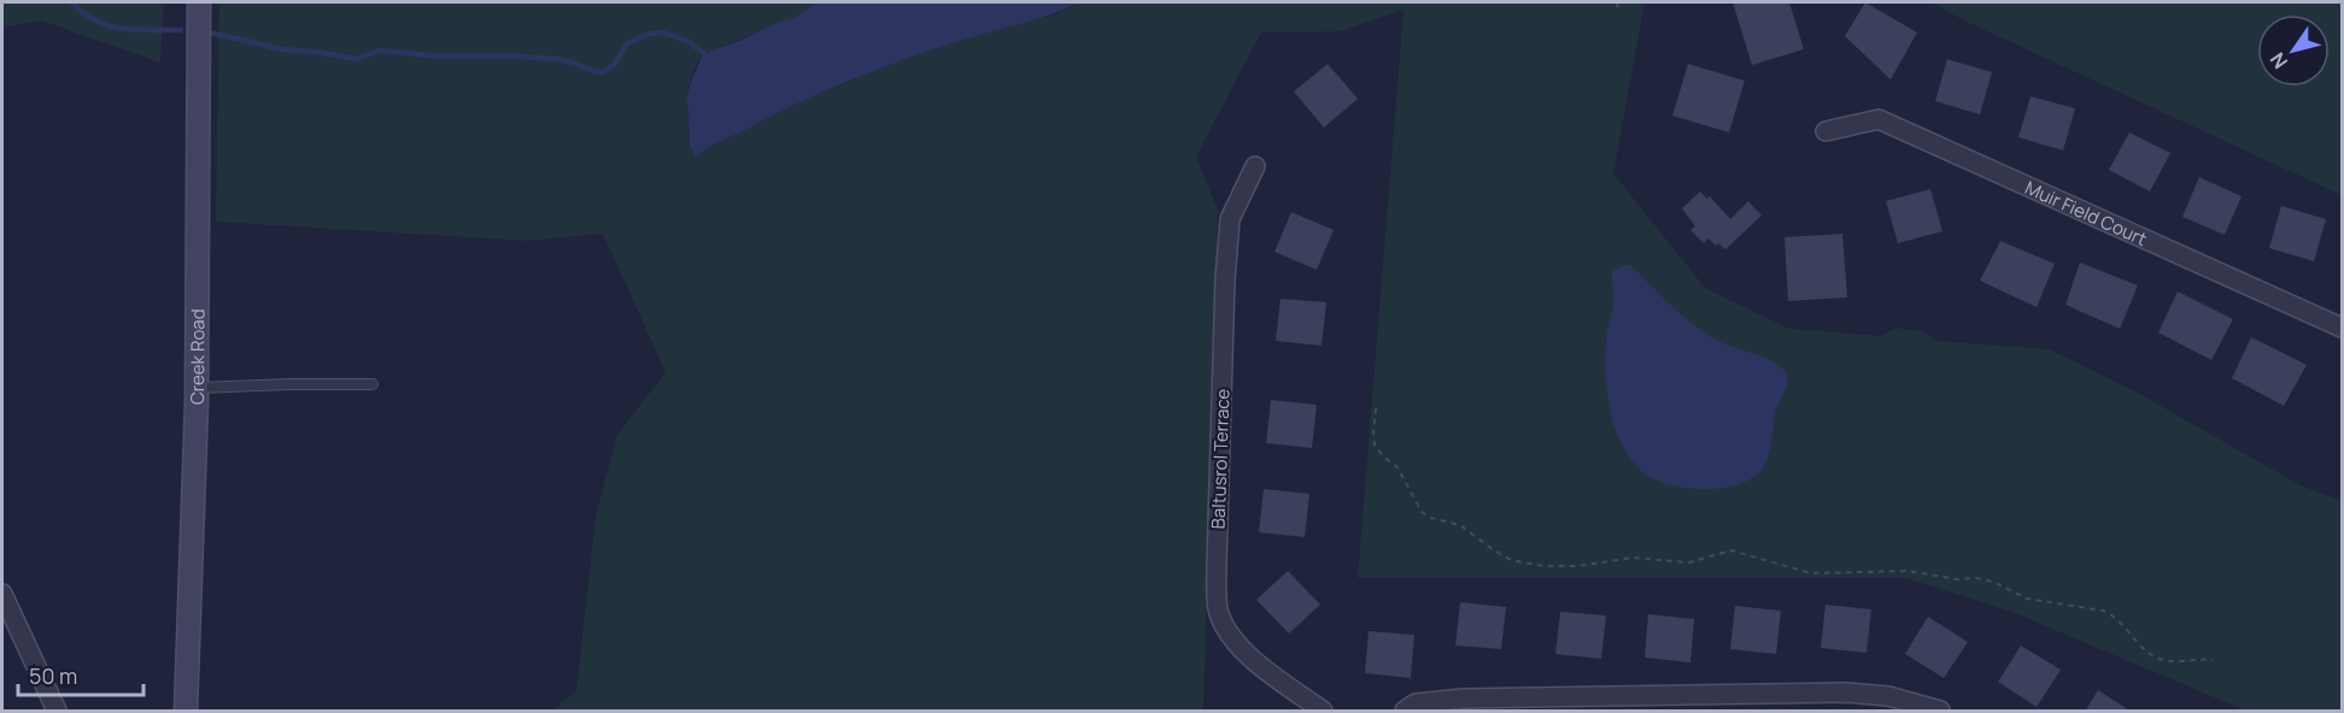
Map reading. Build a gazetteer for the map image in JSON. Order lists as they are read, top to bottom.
{
  "streets": {
    "main road": ["Creek Road"],
    "street": ["Muir Field Court", "Baltusrol Terrace"]
  },
  "scale_bar": "50 m",
  "north": "bottom left"
}
